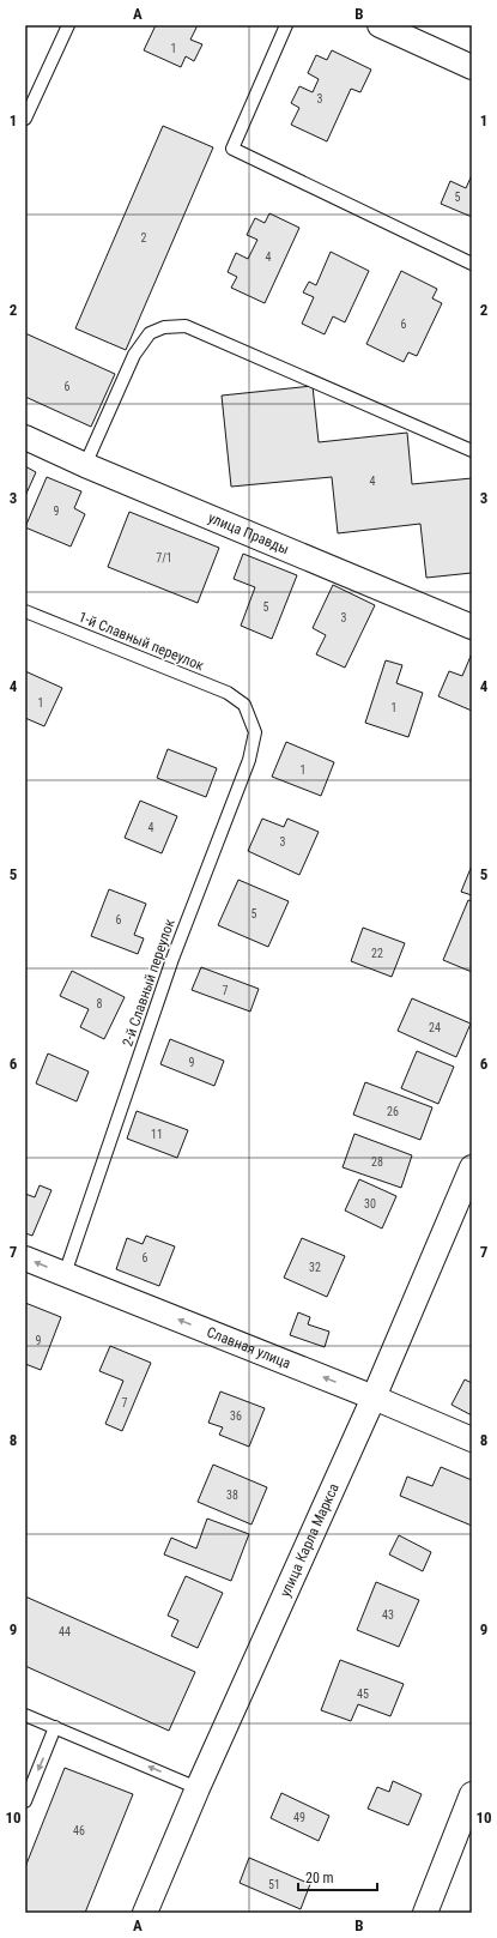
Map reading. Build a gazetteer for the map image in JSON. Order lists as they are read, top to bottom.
{
  "streets": {
    "street": ["улица Правды", "Славная улица", "улица Карла Маркса"],
    "lane": ["1-й Славный переулок", "2-й Славный переулок"]
  },
  "crossings": [
    ["1-й Славный переулок", "2-й Славный переулок"],
    ["2-й Славный переулок", "Славная улица"],
    ["Славная улица", "улица Карла Маркса"]
  ],
  "one_way": ["Славная улица"],
  "house_numbers": [
    "1",
    "3",
    "5",
    "2",
    "4",
    "6",
    "6",
    "4",
    "9",
    "7/1",
    "5",
    "3",
    "1",
    "1",
    "1",
    "4",
    "3",
    "5",
    "6",
    "22",
    "7",
    "8",
    "24",
    "9",
    "26",
    "11",
    "28",
    "30",
    "6",
    "32",
    "9",
    "7",
    "36",
    "38",
    "43",
    "44",
    "45",
    "49",
    "46",
    "51"
  ],
  "scale_bar": "20 m",
  "grid": {
    "columns": ["A", "B"],
    "rows": [
      "1",
      "2",
      "3",
      "4",
      "5",
      "6",
      "7",
      "8",
      "9",
      "10"
    ]
  }
}
